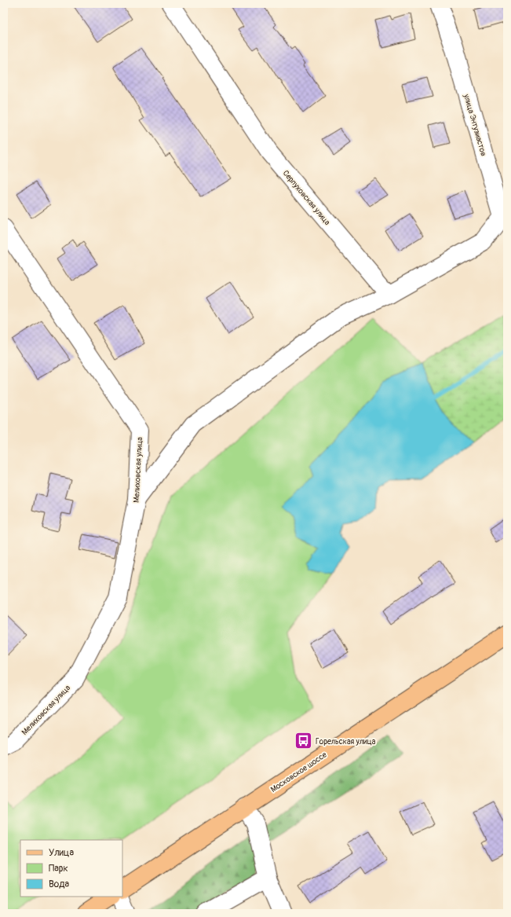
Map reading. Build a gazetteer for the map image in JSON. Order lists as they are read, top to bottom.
{
  "streets": {
    "main road": ["Московское шоссе"],
    "street": ["улица Энтузиастов", "Серпуховская улица", "Мелиховская улица"]
  },
  "crossings": [
    ["улица Энтузиастов", "Серпуховская улица"]
  ],
  "places": {
    "bus stop": ["Горельская улица"]
  },
  "legend": ["Улица", "Парк", "Вода"]
}
